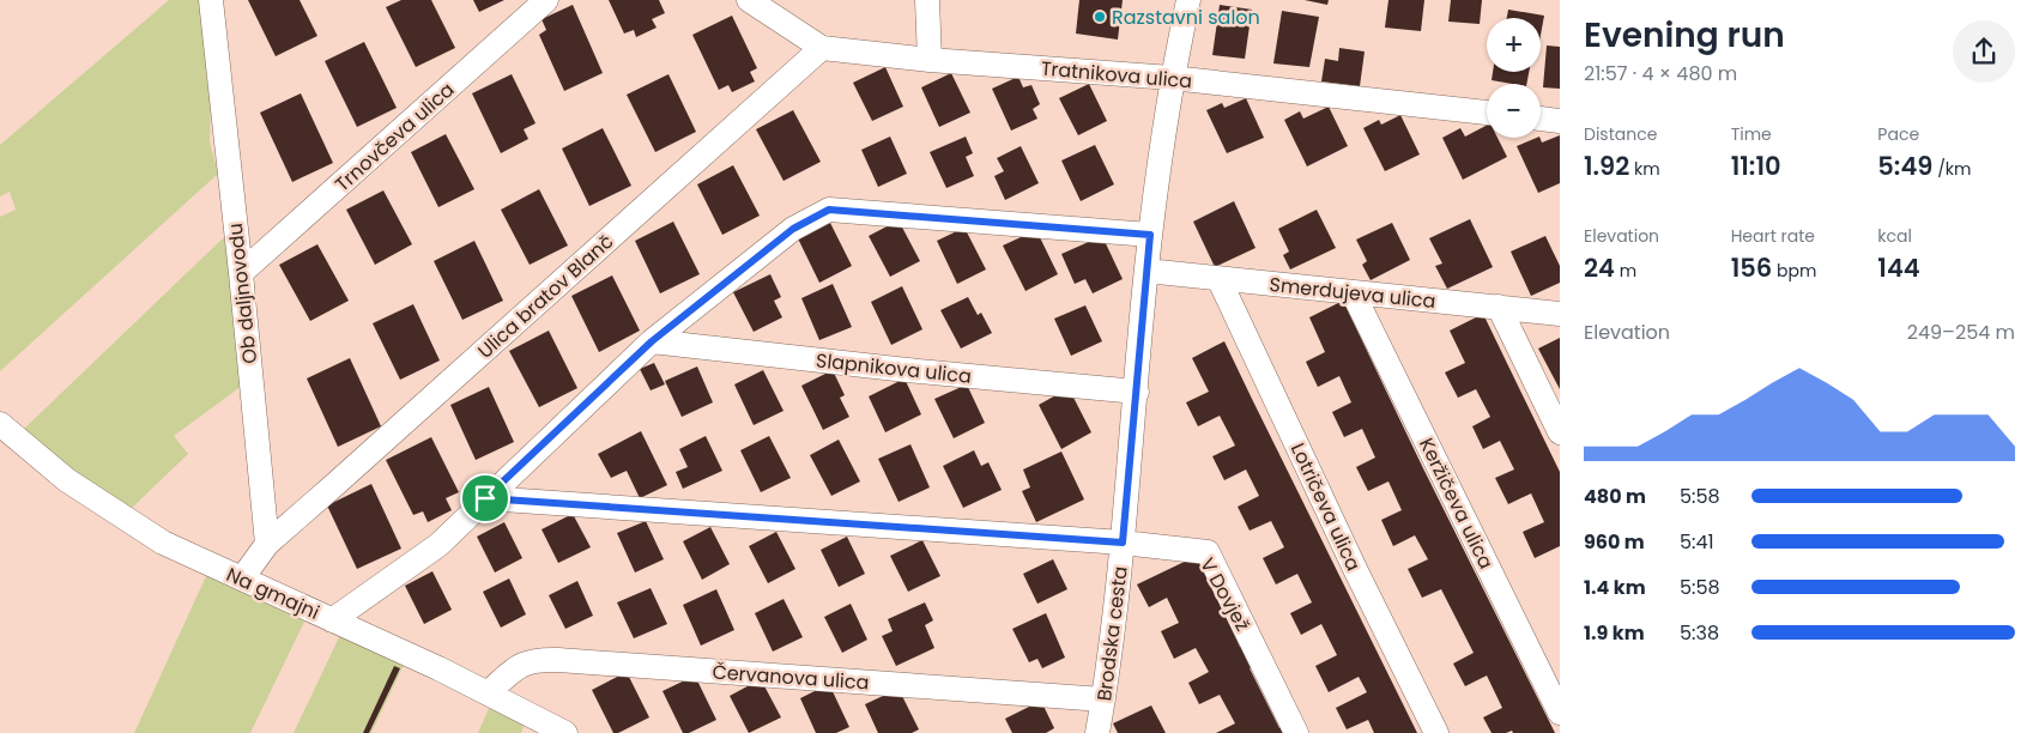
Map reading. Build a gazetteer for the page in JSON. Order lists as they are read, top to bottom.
{
  "streets": {
    "street": [
      "Tratnikova ulica",
      "Trnovčeva ulica",
      "Smerdujeva ulica",
      "Ob daljnovodu",
      "Ulica bratov Blanč",
      "Slapnikova ulica",
      "Keržičeva ulica",
      "Lotričeva ulica",
      "Na gmajni",
      "V Dovjež",
      "Brodska cesta",
      "Červanova ulica"
    ]
  },
  "crossings": [
    ["Tratnikova ulica", "Ulica bratov Blanč"],
    ["Tratnikova ulica", "Brodska cesta"],
    ["Trnovčeva ulica", "Ob daljnovodu"],
    ["Smerdujeva ulica", "Keržičeva ulica"],
    ["Smerdujeva ulica", "Lotričeva ulica"],
    ["Smerdujeva ulica", "Brodska cesta"],
    ["Ob daljnovodu", "Ulica bratov Blanč"],
    ["Slapnikova ulica", "Brodska cesta"],
    ["Na gmajni", "Červanova ulica"],
    ["V Dovjež", "Brodska cesta"],
    ["Brodska cesta", "Červanova ulica"]
  ],
  "places": ["Razstavni salon"],
  "page": {
    "heading": ["Evening run", "21:57 · 4 × 480 m"],
    "map_buttons": ["+", "−"],
    "stats": [
      ["Distance", "1.92 km"],
      ["Time", "11:10"],
      ["Pace", "5:49 /km"],
      ["Elevation", "24 m"],
      ["Heart rate", "156 bpm"],
      ["kcal", "144"]
    ],
    "chart": ["Elevation", "249–254 m"],
    "list": [
      {
        "name": "480 m",
        "note": "5:58"
      },
      {
        "name": "960 m",
        "note": "5:41"
      },
      {
        "name": "1.4 km",
        "note": "5:58"
      },
      {
        "name": "1.9 km",
        "note": "5:38"
      }
    ]
  }
}
